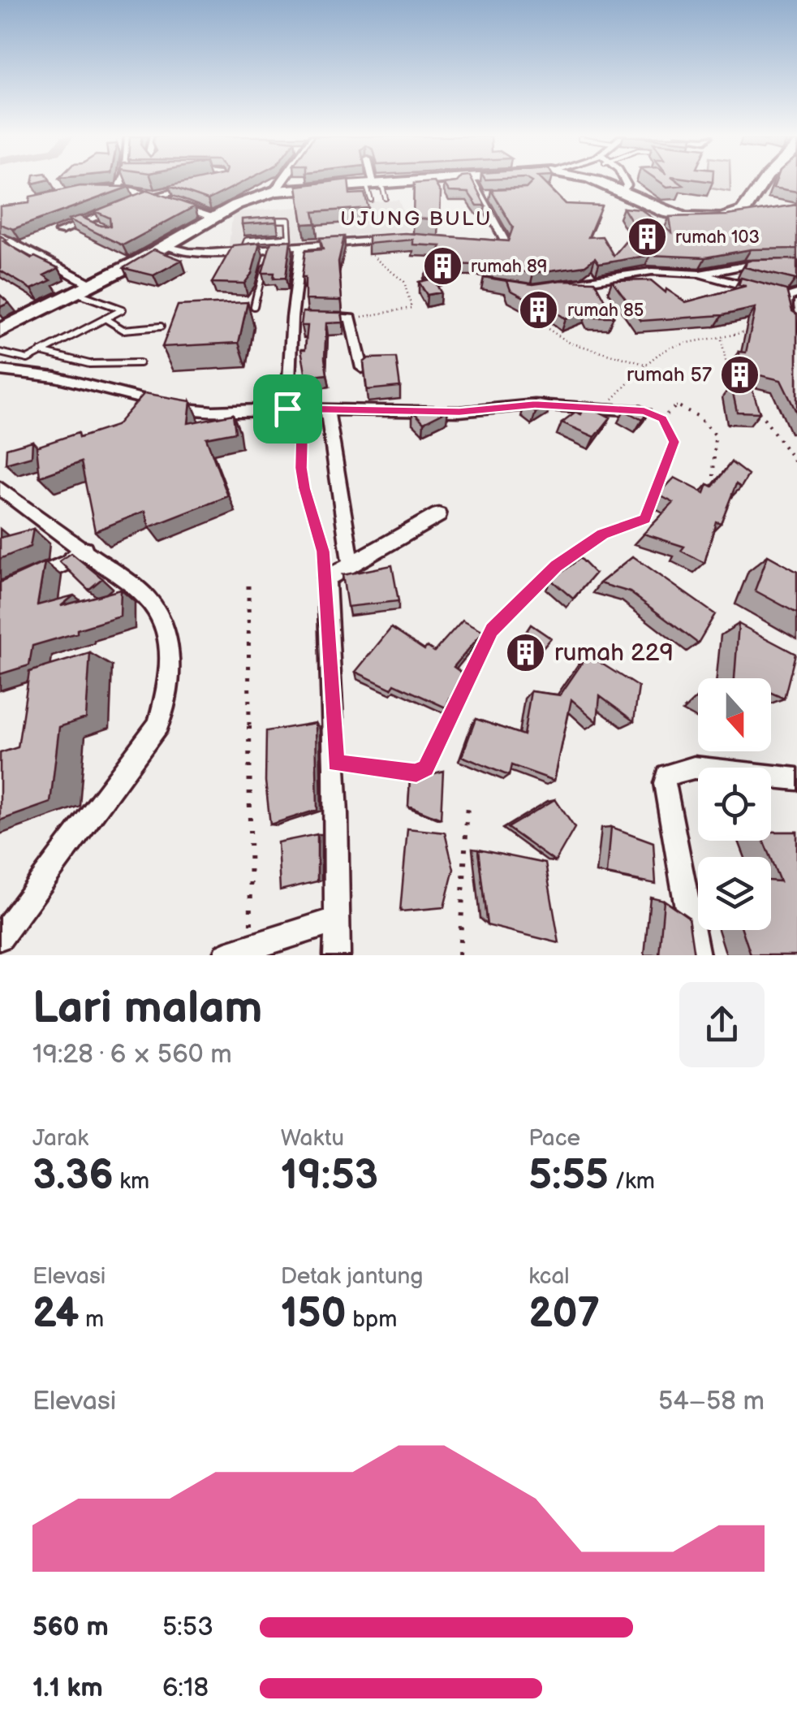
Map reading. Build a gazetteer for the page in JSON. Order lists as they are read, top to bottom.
{
  "districts": ["UJUNG BULU"],
  "places": {
    "building": [
      "rumah 103",
      "rumah 89",
      "rumah 85",
      "rumah 57",
      "rumah 229"
    ]
  },
  "north": "bottom",
  "page": {
    "heading": ["Lari malam", "19:28 · 6 × 560 m"],
    "stats": [
      ["Jarak", "3.36 km"],
      ["Waktu", "19:53"],
      ["Pace", "5:55 /km"],
      ["Elevasi", "24 m"],
      ["Detak jantung", "150 bpm"],
      ["kcal", "207"]
    ],
    "chart": ["Elevasi", "54–58 m"],
    "list": [
      {
        "name": "560 m",
        "note": "5:53"
      },
      {
        "name": "1.1 km",
        "note": "6:18"
      }
    ]
  }
}
